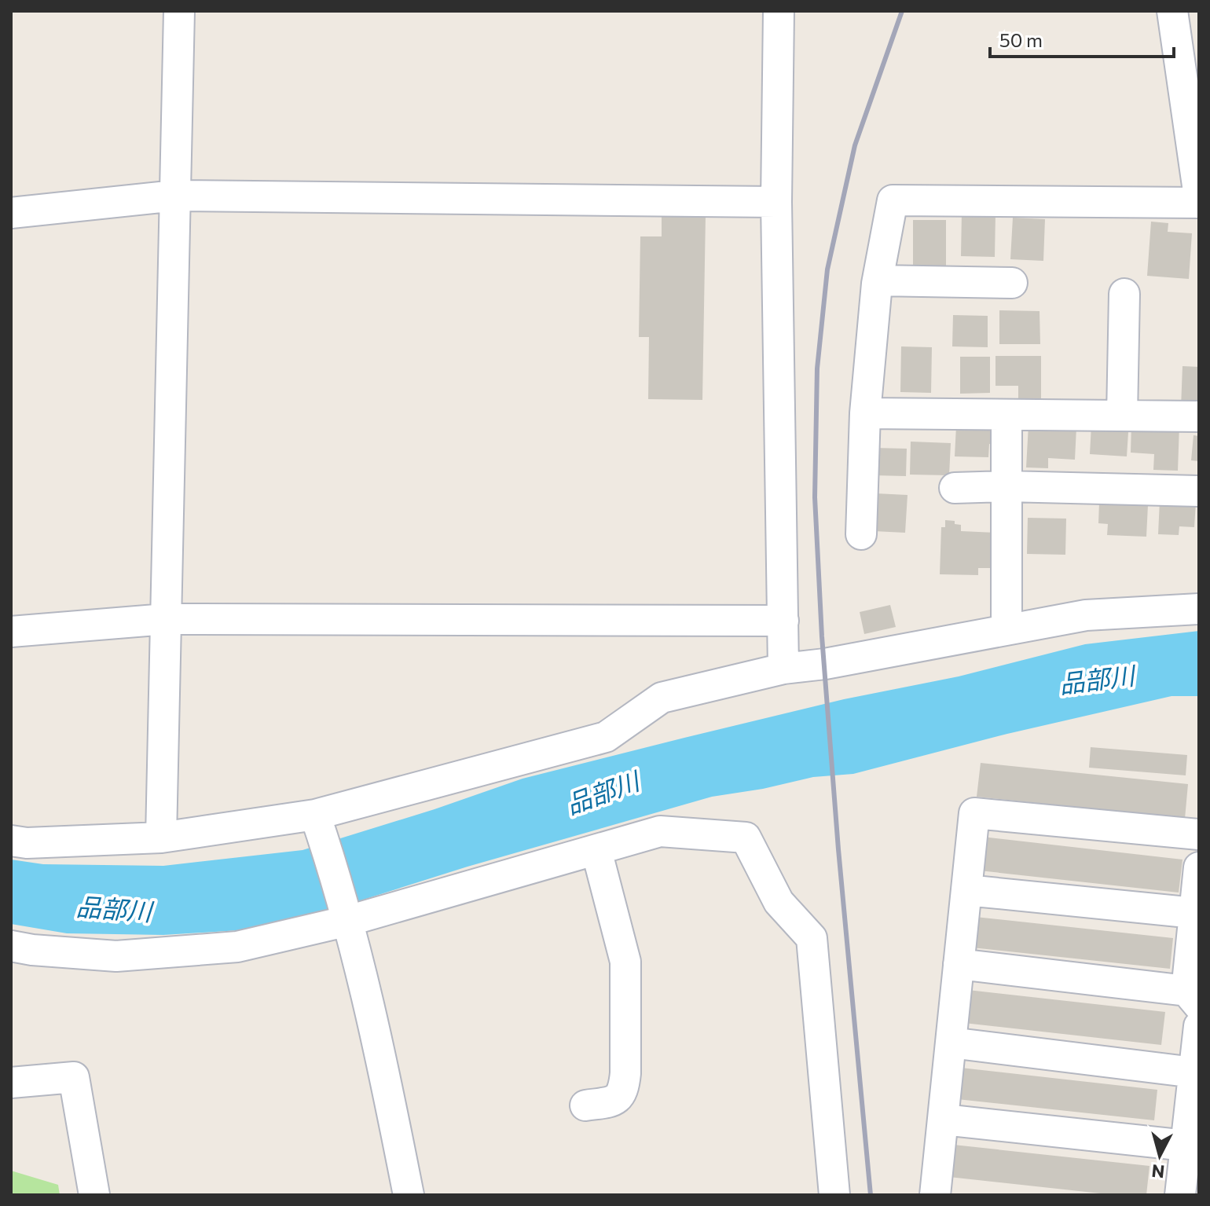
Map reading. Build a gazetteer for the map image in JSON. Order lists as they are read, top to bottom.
{
  "water": ["品部川"],
  "scale_bar": "50 m",
  "north": "bottom"
}
